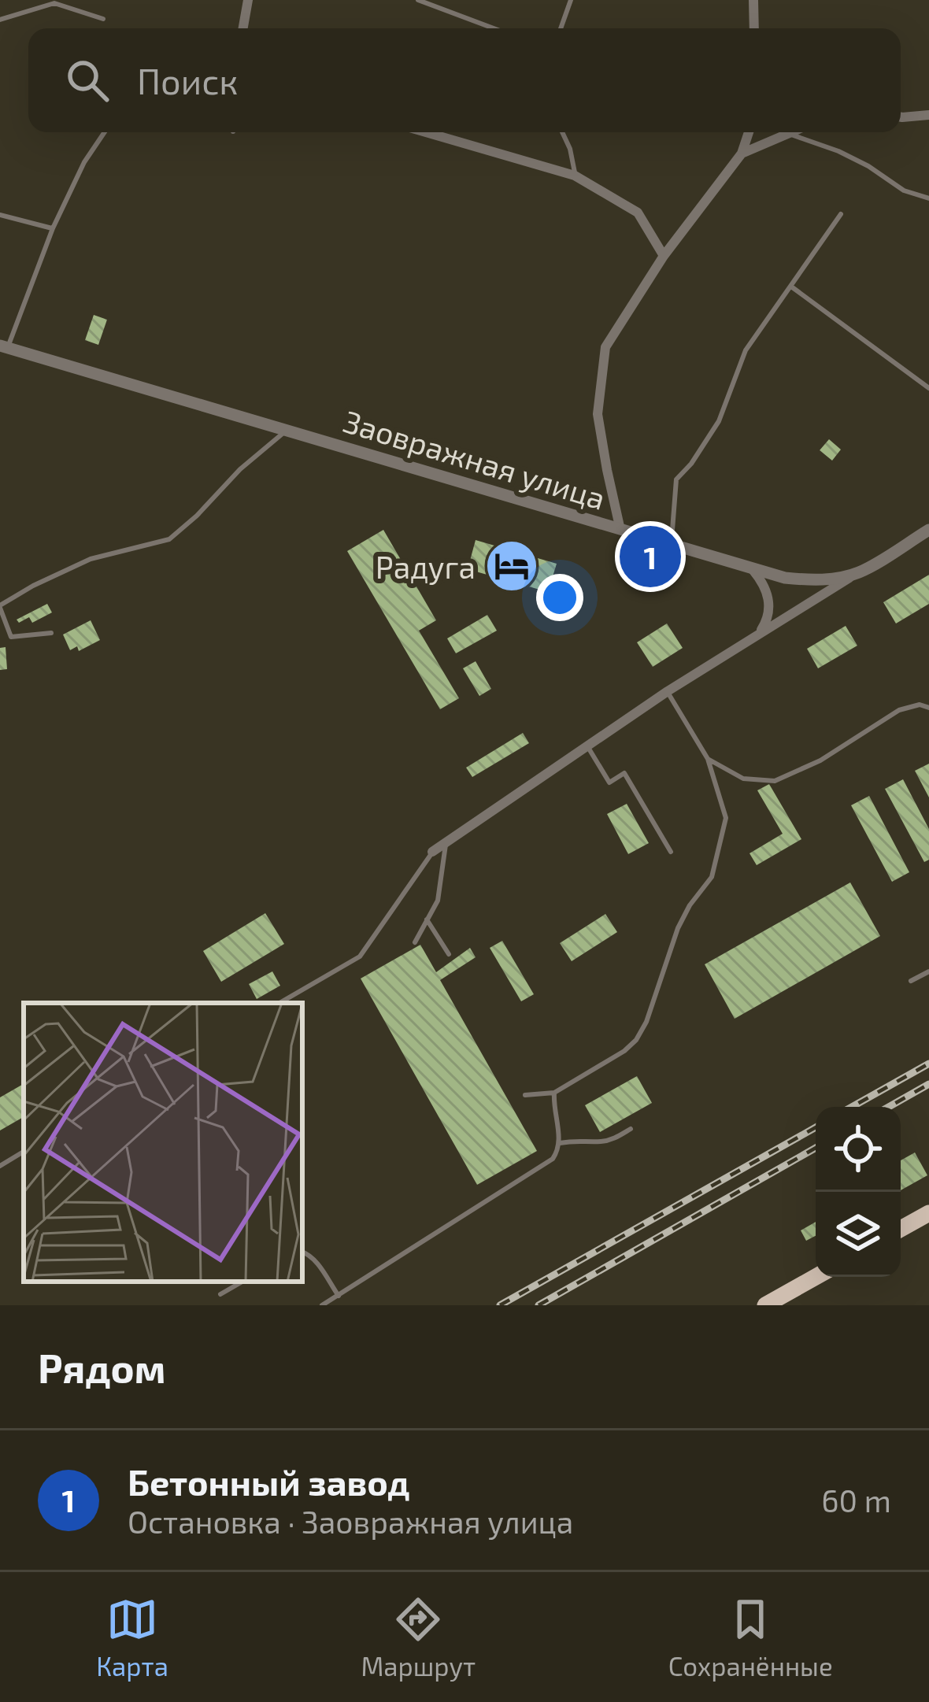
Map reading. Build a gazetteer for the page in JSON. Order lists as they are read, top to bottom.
{
  "streets": {
    "street": ["Заовражная улица"]
  },
  "places": {
    "hotel": ["Радуга"]
  },
  "page": {
    "search": "Поиск",
    "pins": "1",
    "heading": "Рядом",
    "list": [
      {
        "mark": "1",
        "name": "Бетонный завод",
        "note": "Остановка · Заовражная улица",
        "value": "60 m"
      }
    ],
    "nav": ["Карта", "Маршрут", "Сохранённые"]
  }
}
